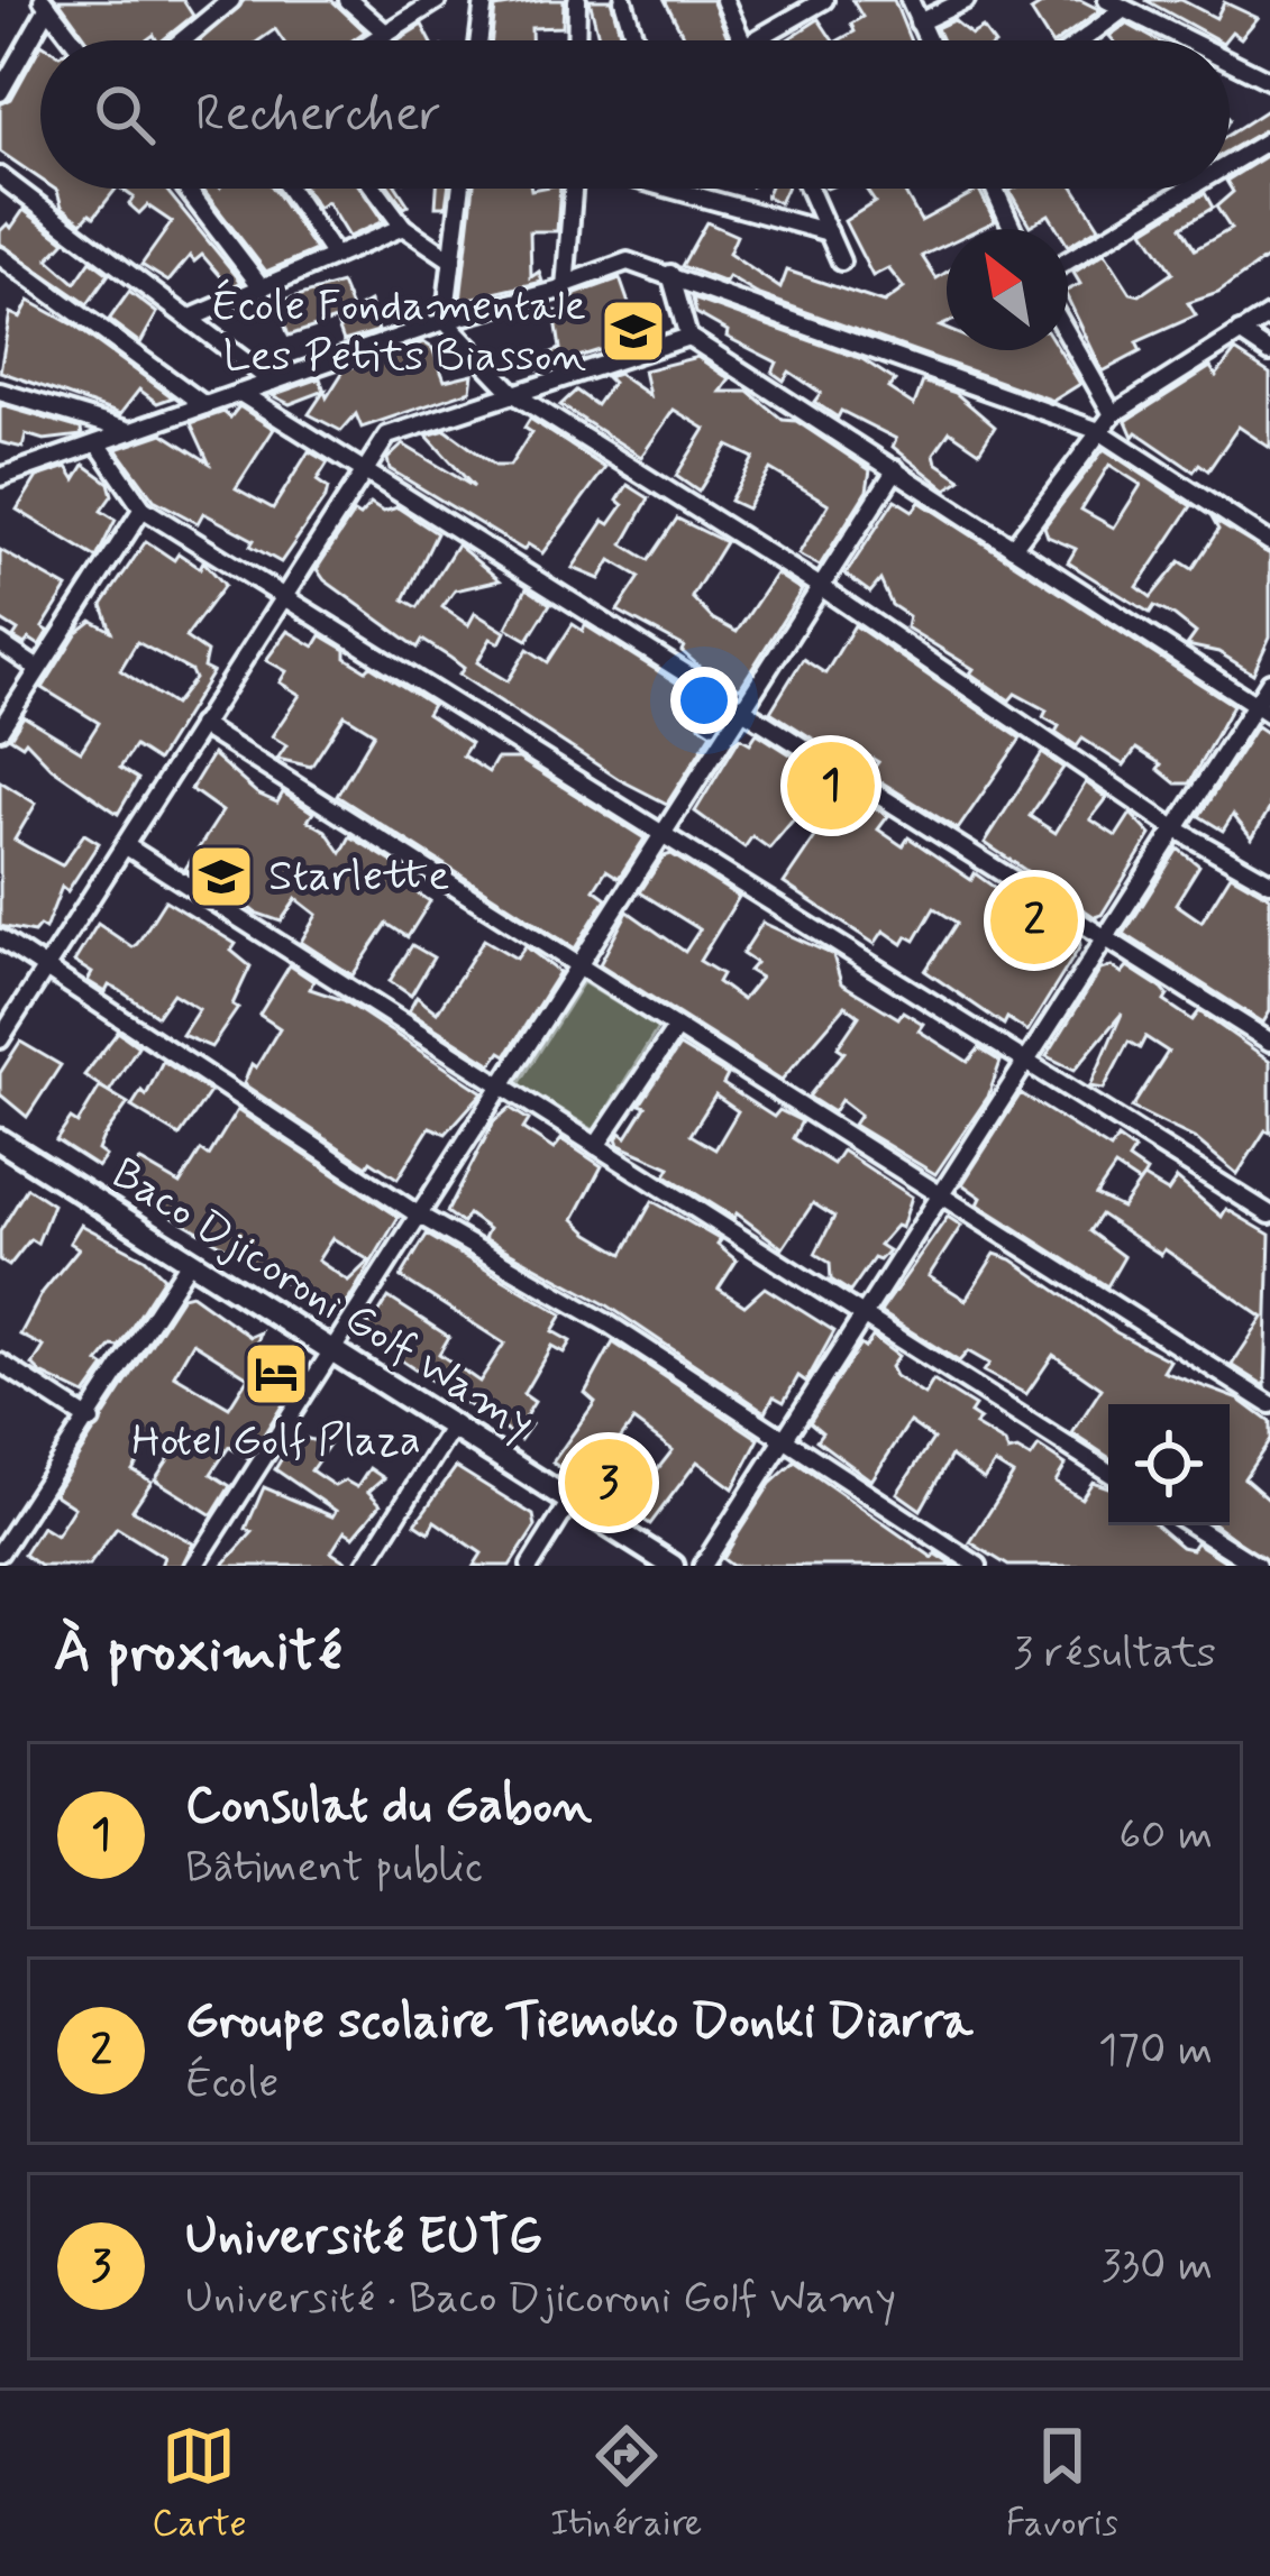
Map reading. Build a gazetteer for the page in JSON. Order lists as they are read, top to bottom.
{
  "streets": {
    "street": ["Baco Djicoroni Golf Wamy"]
  },
  "places": {
    "school or university": ["École Fondamentale Les Petits Biasson", "Starlette"],
    "hotel": ["Hotel Golf Plaza"]
  },
  "north": "top left",
  "page": {
    "search": "Rechercher",
    "pins": ["1", "2", "3"],
    "heading": ["À proximité", "3 résultats"],
    "list": [
      {
        "mark": "1",
        "name": "Consulat du Gabon",
        "note": "Bâtiment public",
        "value": "60 m"
      },
      {
        "mark": "2",
        "name": "Groupe scolaire Tiemoko Donki Diarra",
        "note": "École",
        "value": "170 m"
      },
      {
        "mark": "3",
        "name": "Université EUTG",
        "note": "Université · Baco Djicoroni Golf Wamy",
        "value": "330 m"
      }
    ],
    "nav": ["Carte", "Itinéraire", "Favoris"]
  }
}
